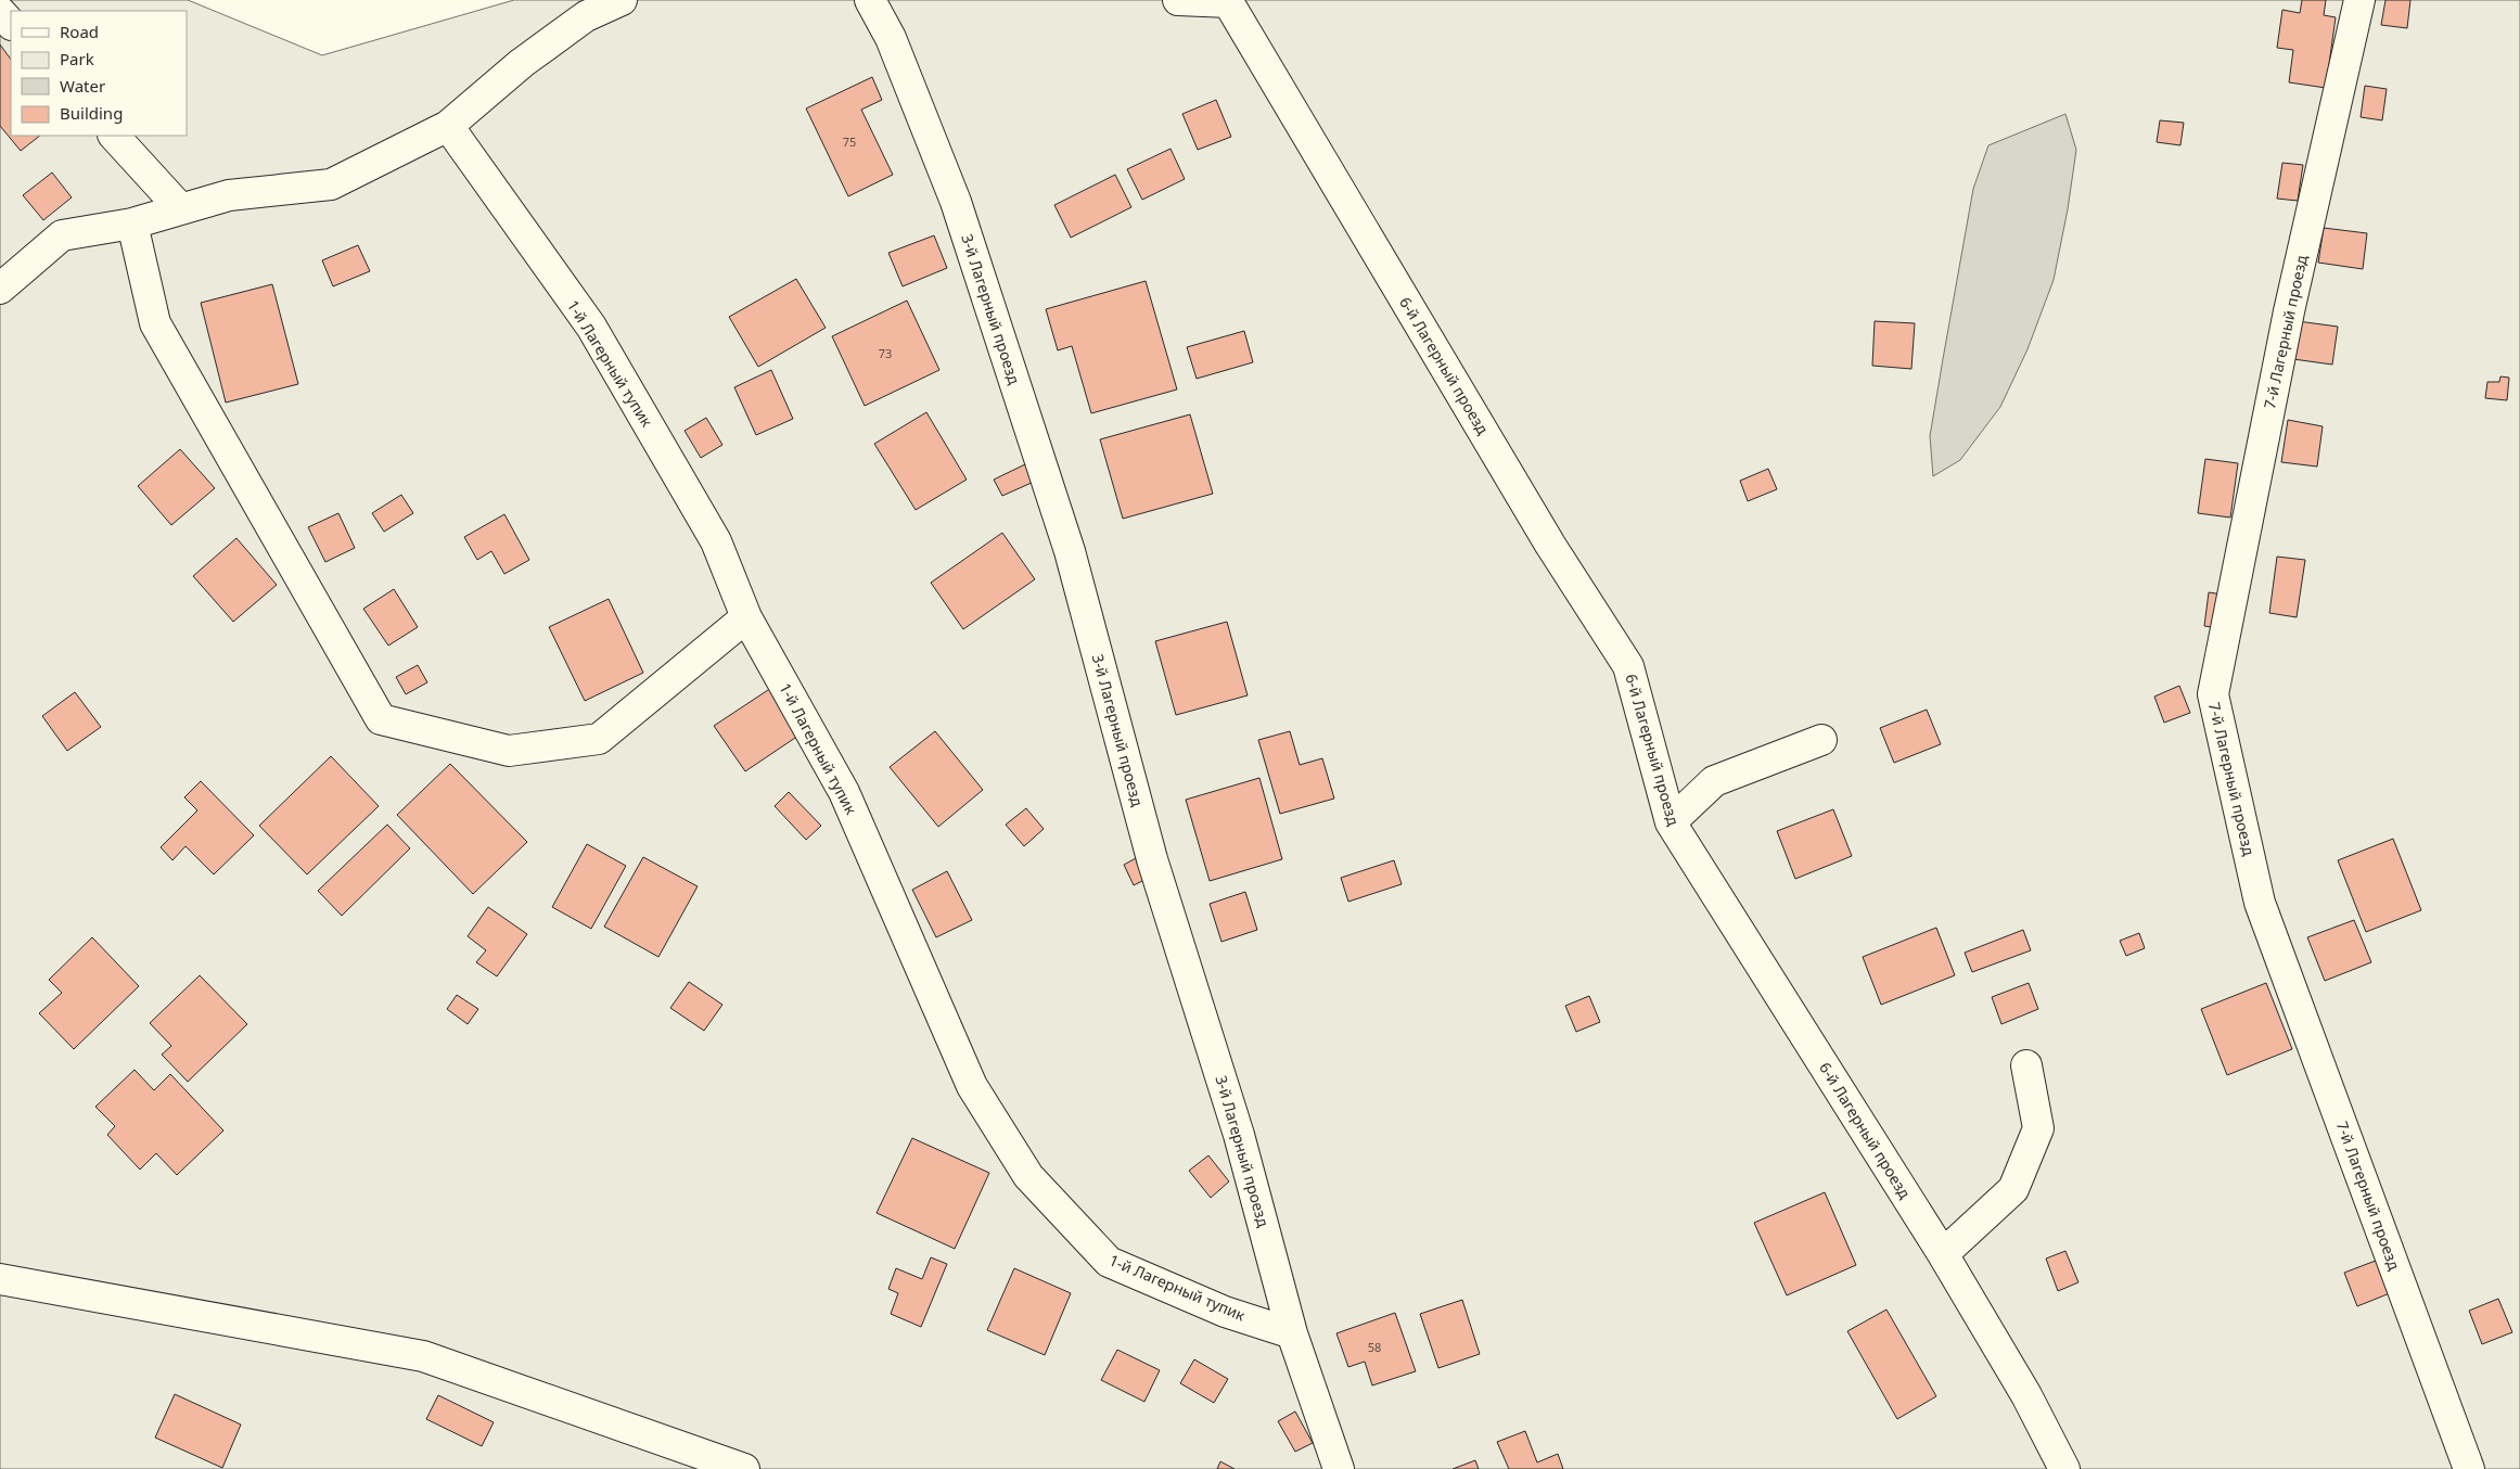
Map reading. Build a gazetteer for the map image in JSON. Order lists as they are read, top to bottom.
{
  "streets": {
    "street": [
      "3-й Лагерный проезд",
      "7-й Лагерный проезд",
      "1-й Лагерный тупик",
      "6-й Лагерный проезд"
    ]
  },
  "crossings": [
    ["3-й Лагерный проезд", "1-й Лагерный тупик"]
  ],
  "house_numbers": ["75", "73", "58"],
  "legend": [
    "Road",
    "Park",
    "Water",
    "Building"
  ]
}
